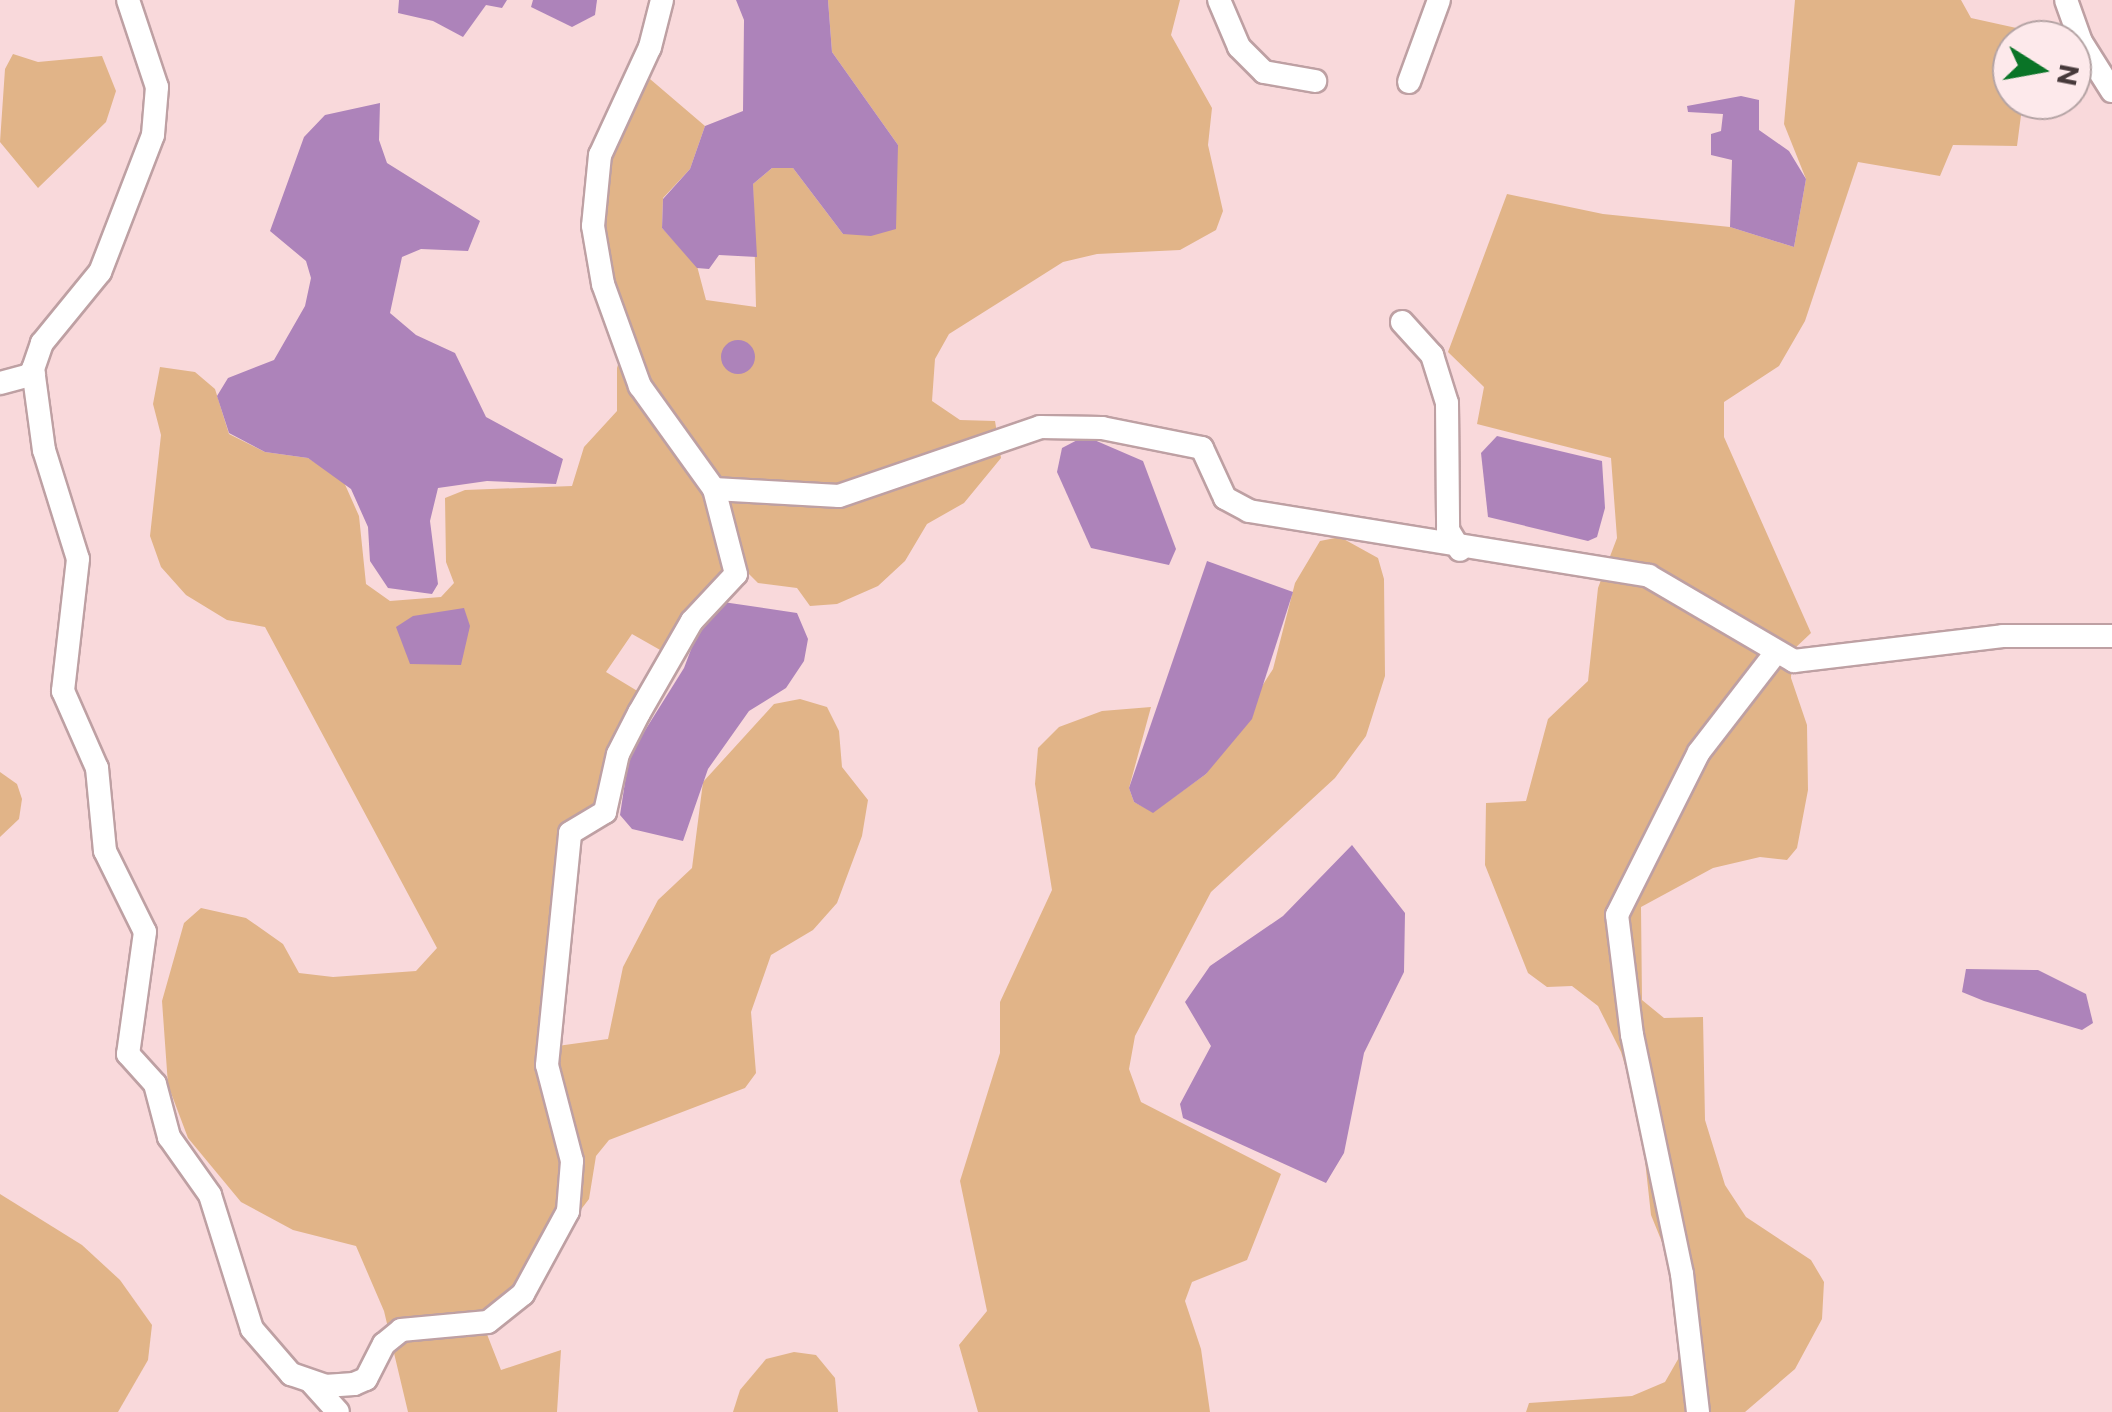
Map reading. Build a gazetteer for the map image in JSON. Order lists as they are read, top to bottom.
{
  "north": "right"
}
